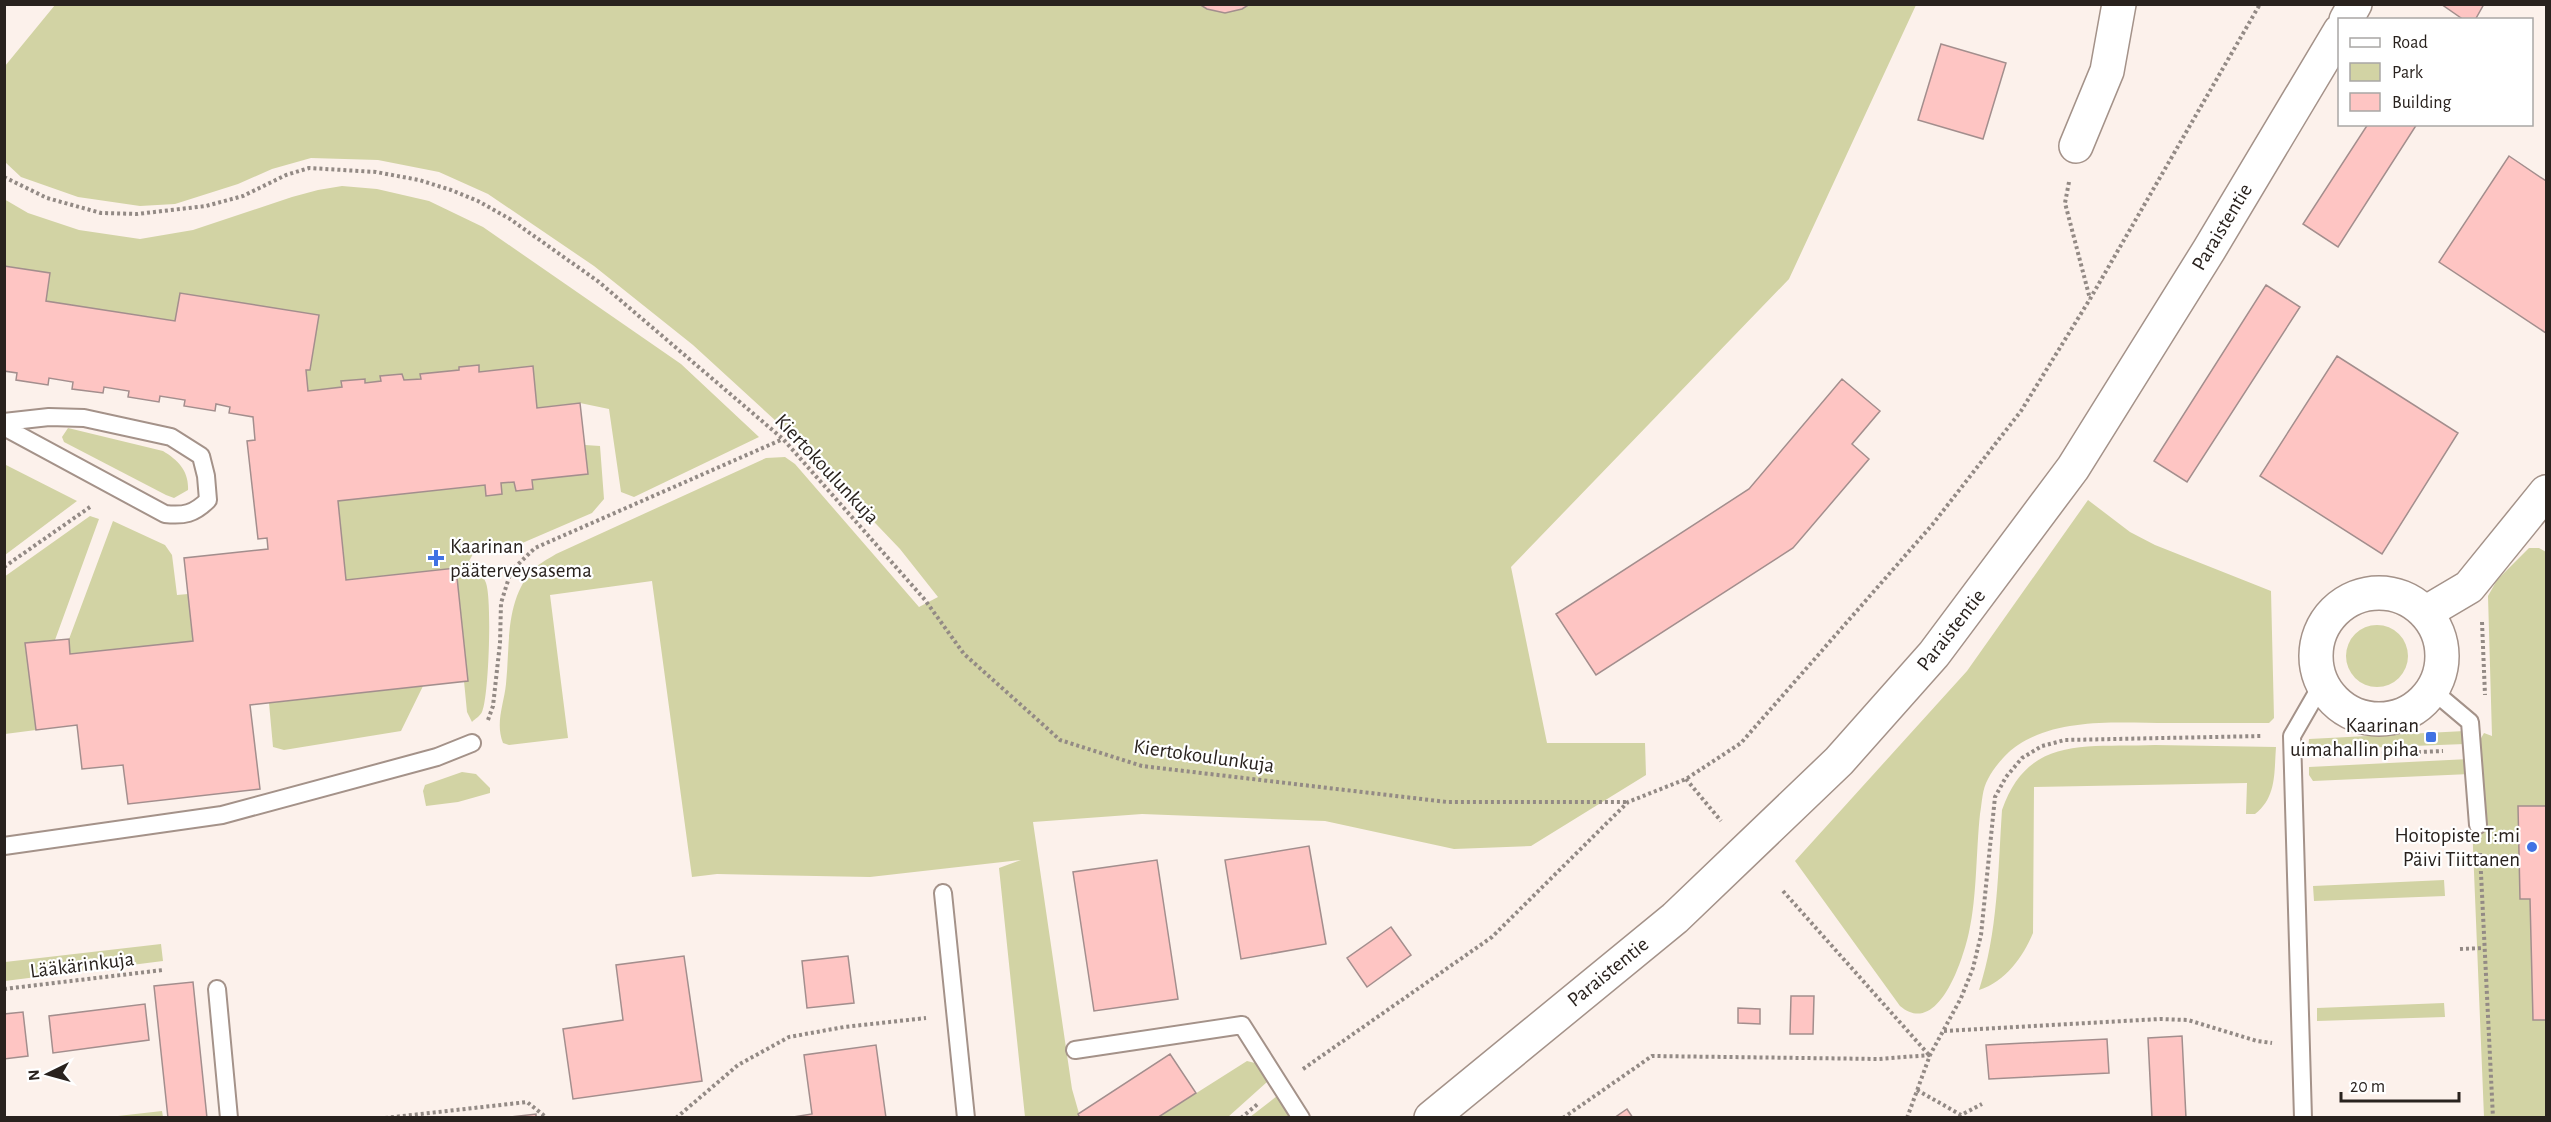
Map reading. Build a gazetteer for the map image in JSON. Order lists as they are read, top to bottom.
{
  "streets": {
    "main road": ["Paraistentie"],
    "path": ["Kiertokoulunkuja", "Lääkärinkuja"]
  },
  "places": {
    "health": ["Kaarinan pääterveysasema"],
    "transit": ["Kaarinan uimahallin piha"],
    "other": ["Hoitopiste T:mi Päivi Tiittanen"]
  },
  "legend": ["Road", "Park", "Building"],
  "scale_bar": "20 m",
  "north": "left"
}
